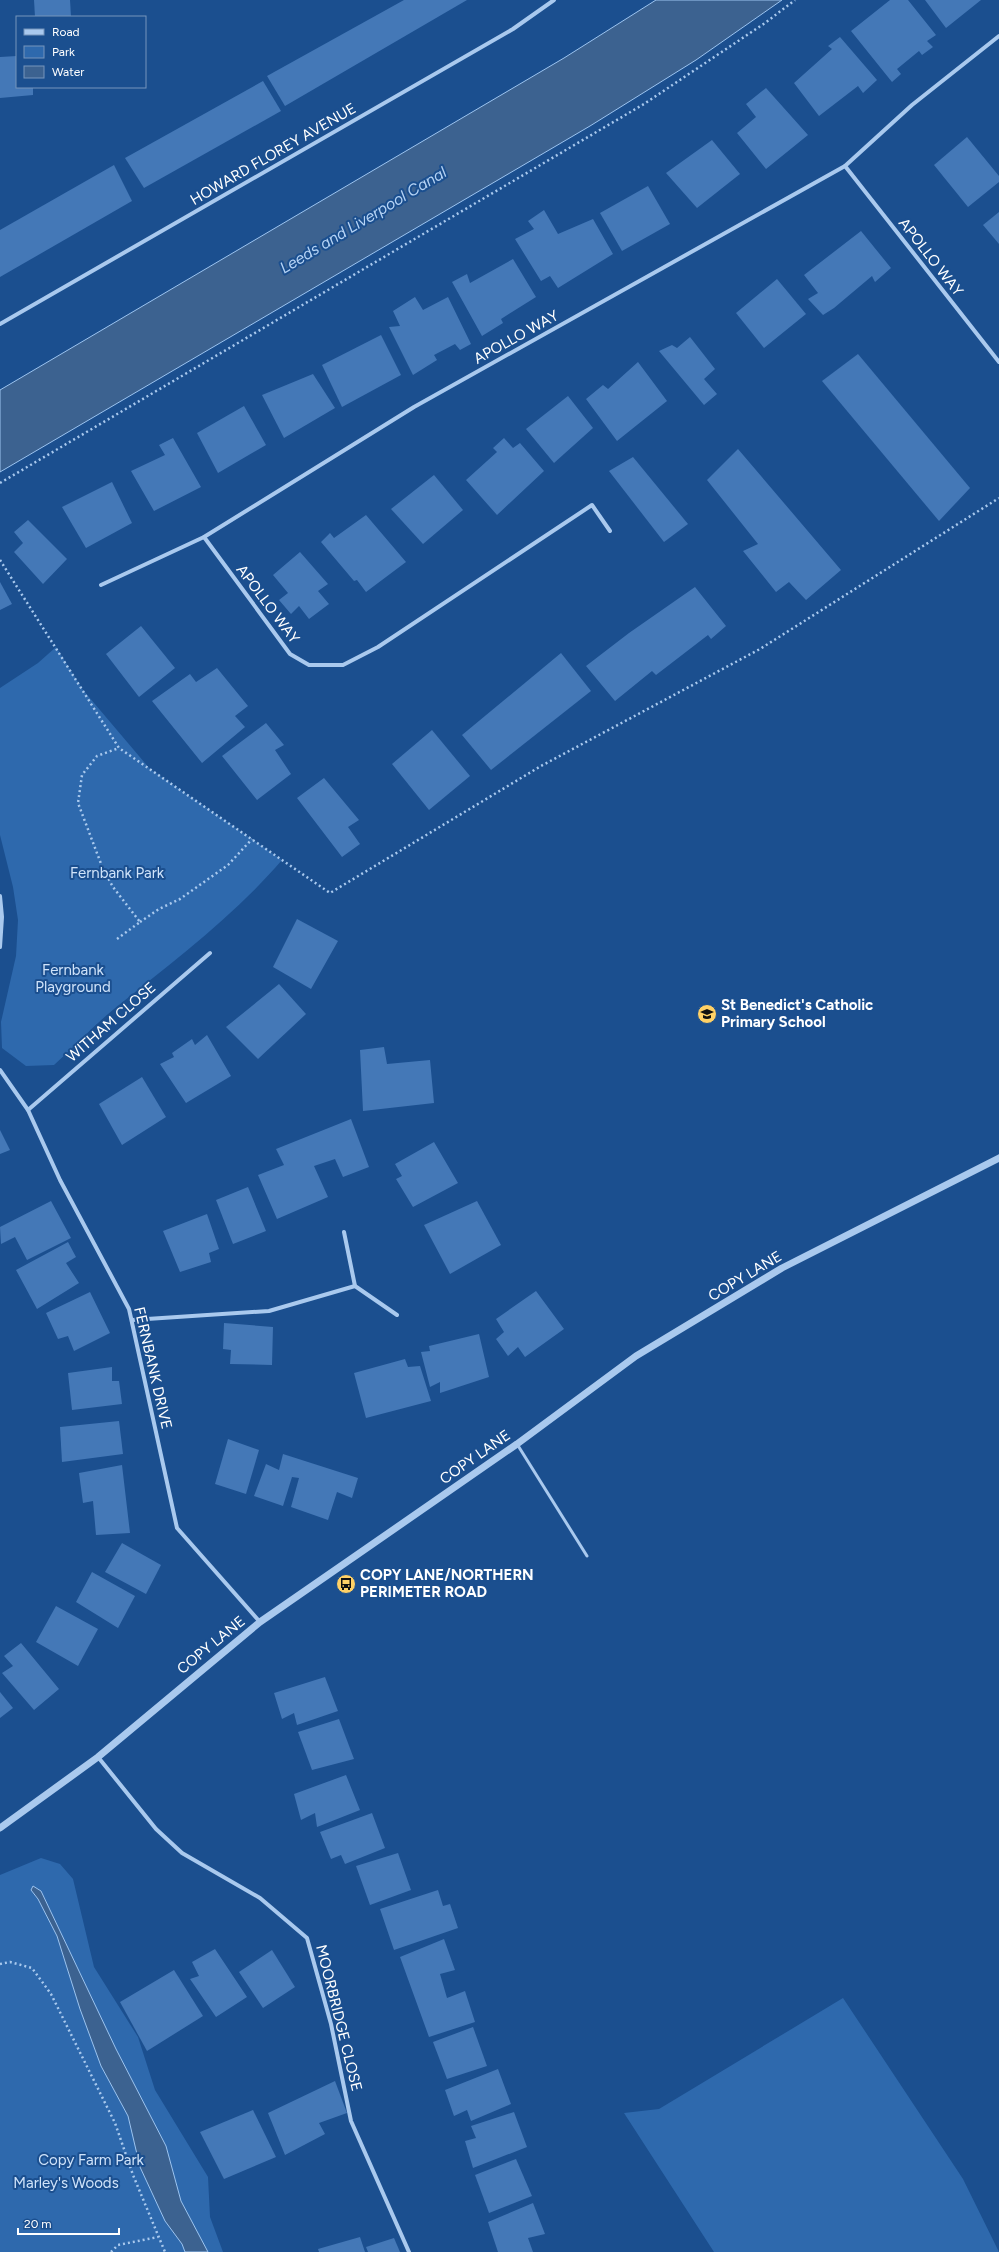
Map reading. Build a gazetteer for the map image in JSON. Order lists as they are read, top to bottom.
{
  "streets": {
    "street": [
      "HOWARD FLOREY AVENUE",
      "APOLLO WAY",
      "WITHAM CLOSE",
      "COPY LANE",
      "FERNBANK DRIVE",
      "MOORBRIDGE CLOSE"
    ]
  },
  "crossings": [
    ["WITHAM CLOSE", "FERNBANK DRIVE"],
    ["COPY LANE", "FERNBANK DRIVE"],
    ["COPY LANE", "MOORBRIDGE CLOSE"]
  ],
  "water": ["Leeds and Liverpool Canal"],
  "parks": [
    "Fernbank Park",
    "Fernbank Playground",
    "Copy Farm Park",
    "Marley's Woods"
  ],
  "places": {
    "school or university": ["St Benedict's Catholic Primary School"],
    "bus stop": ["COPY LANE/NORTHERN PERIMETER ROAD"]
  },
  "legend": ["Road", "Park", "Water"],
  "scale_bar": "20 m"
}
